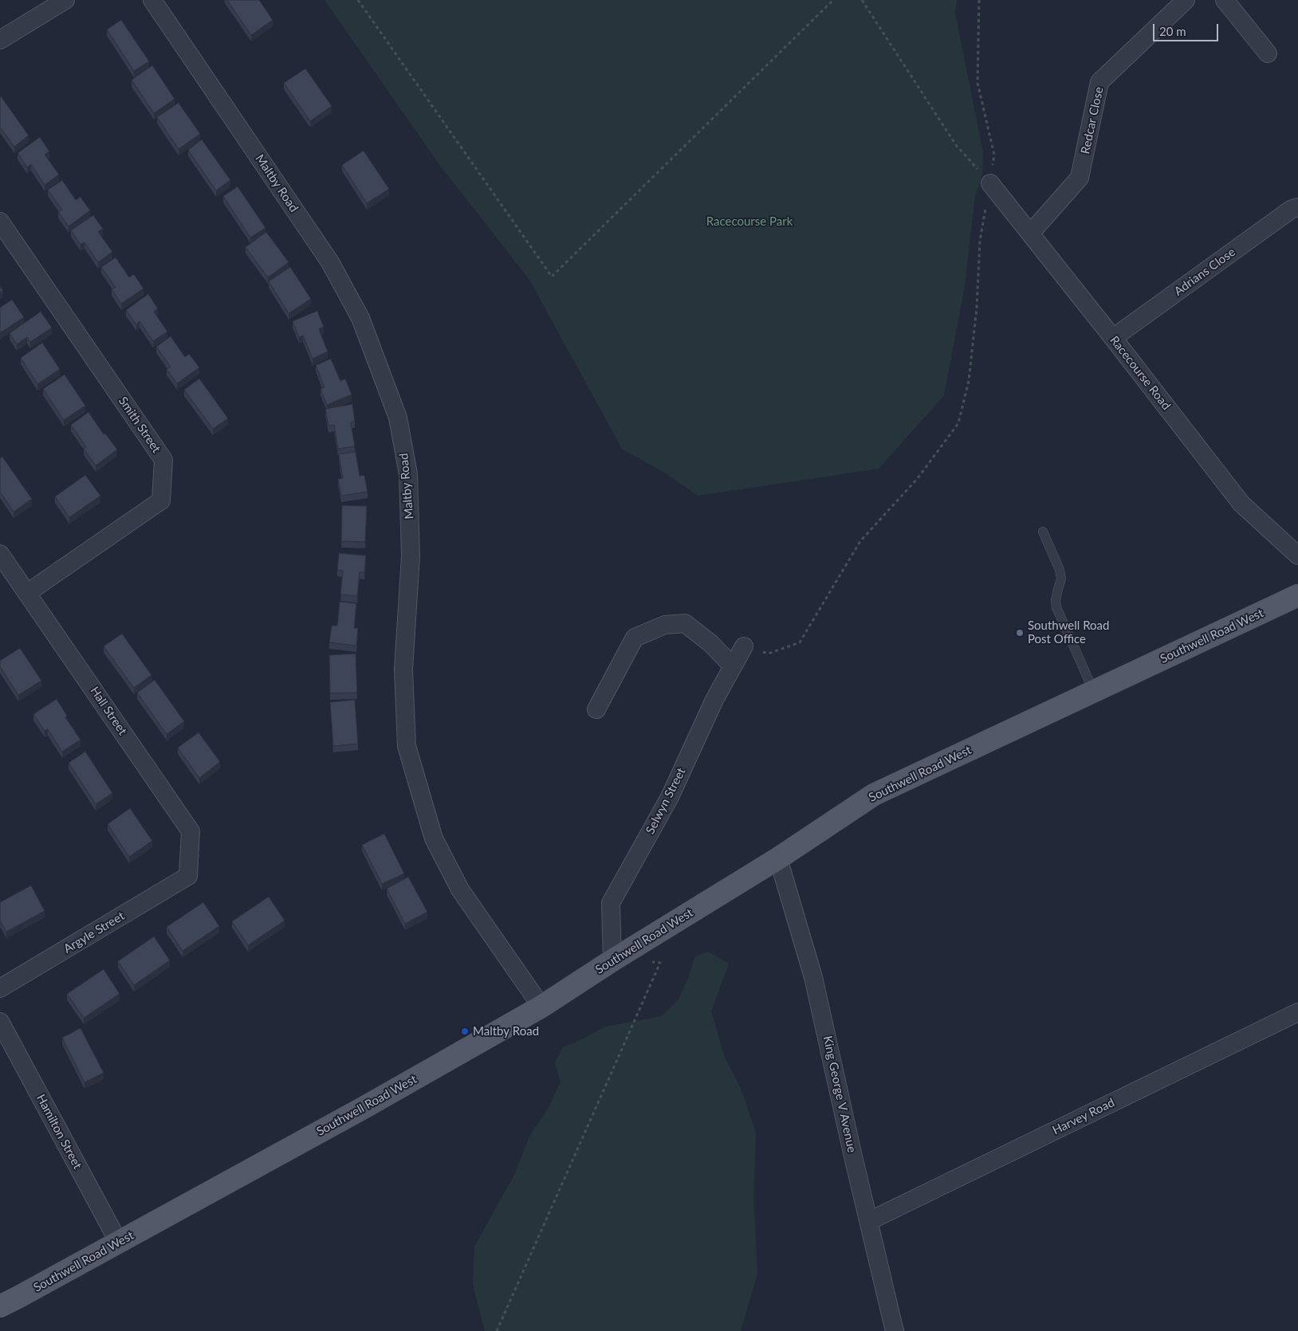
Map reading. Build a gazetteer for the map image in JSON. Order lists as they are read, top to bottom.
{
  "streets": {
    "main road": ["Southwell Road West"],
    "street": [
      "Redcar Close",
      "Maltby Road",
      "Adrians Close",
      "Racecourse Road",
      "Smith Street",
      "Hall Street",
      "Selwyn Street",
      "Argyle Street",
      "King George V Avenue",
      "Harvey Road",
      "Hamilton Street"
    ]
  },
  "crossings": [
    ["Redcar Close", "Racecourse Road"],
    ["Maltby Road", "Southwell Road West"],
    ["Adrians Close", "Racecourse Road"],
    ["Smith Street", "Hall Street"],
    ["Southwell Road West", "Selwyn Street"],
    ["Southwell Road West", "King George V Avenue"],
    ["Southwell Road West", "Hamilton Street"],
    ["Hall Street", "Argyle Street"],
    ["King George V Avenue", "Harvey Road"]
  ],
  "parks": ["Racecourse Park"],
  "places": ["Southwell Road Post Office", "Maltby Road"],
  "scale_bar": "20 m"
}
